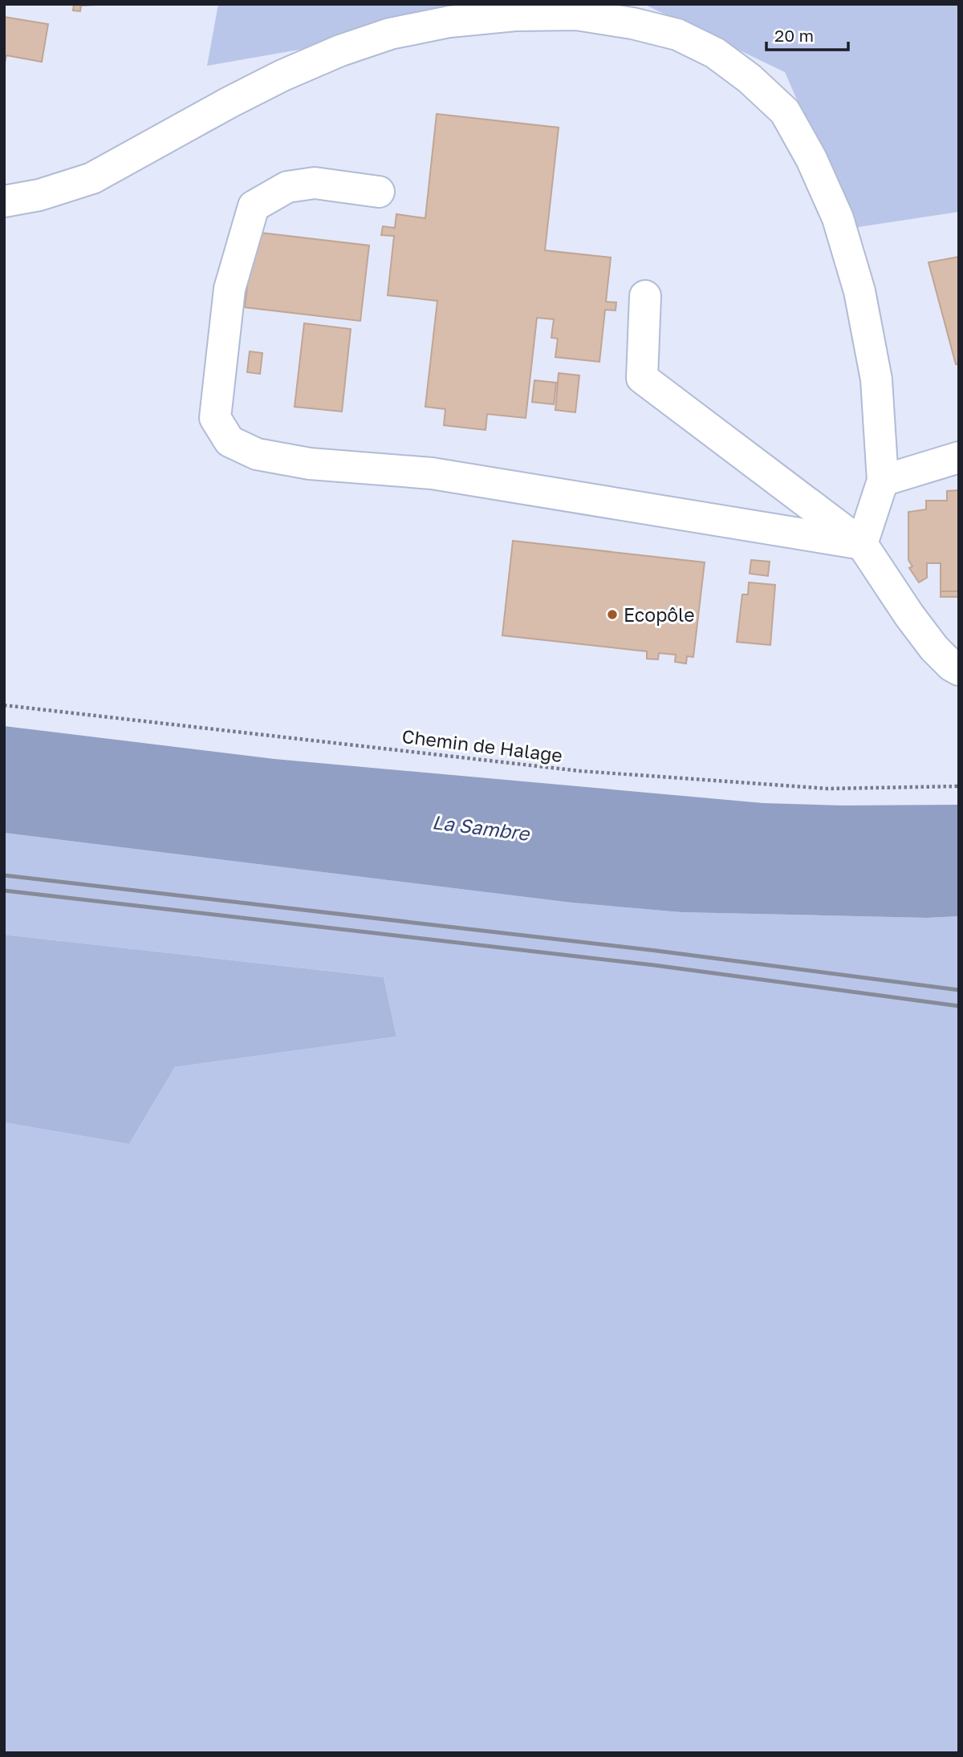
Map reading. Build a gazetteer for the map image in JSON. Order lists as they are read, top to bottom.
{
  "streets": {
    "path": ["Chemin de Halage"]
  },
  "water": ["La Sambre"],
  "places": ["Ecopôle"],
  "scale_bar": "20 m"
}
